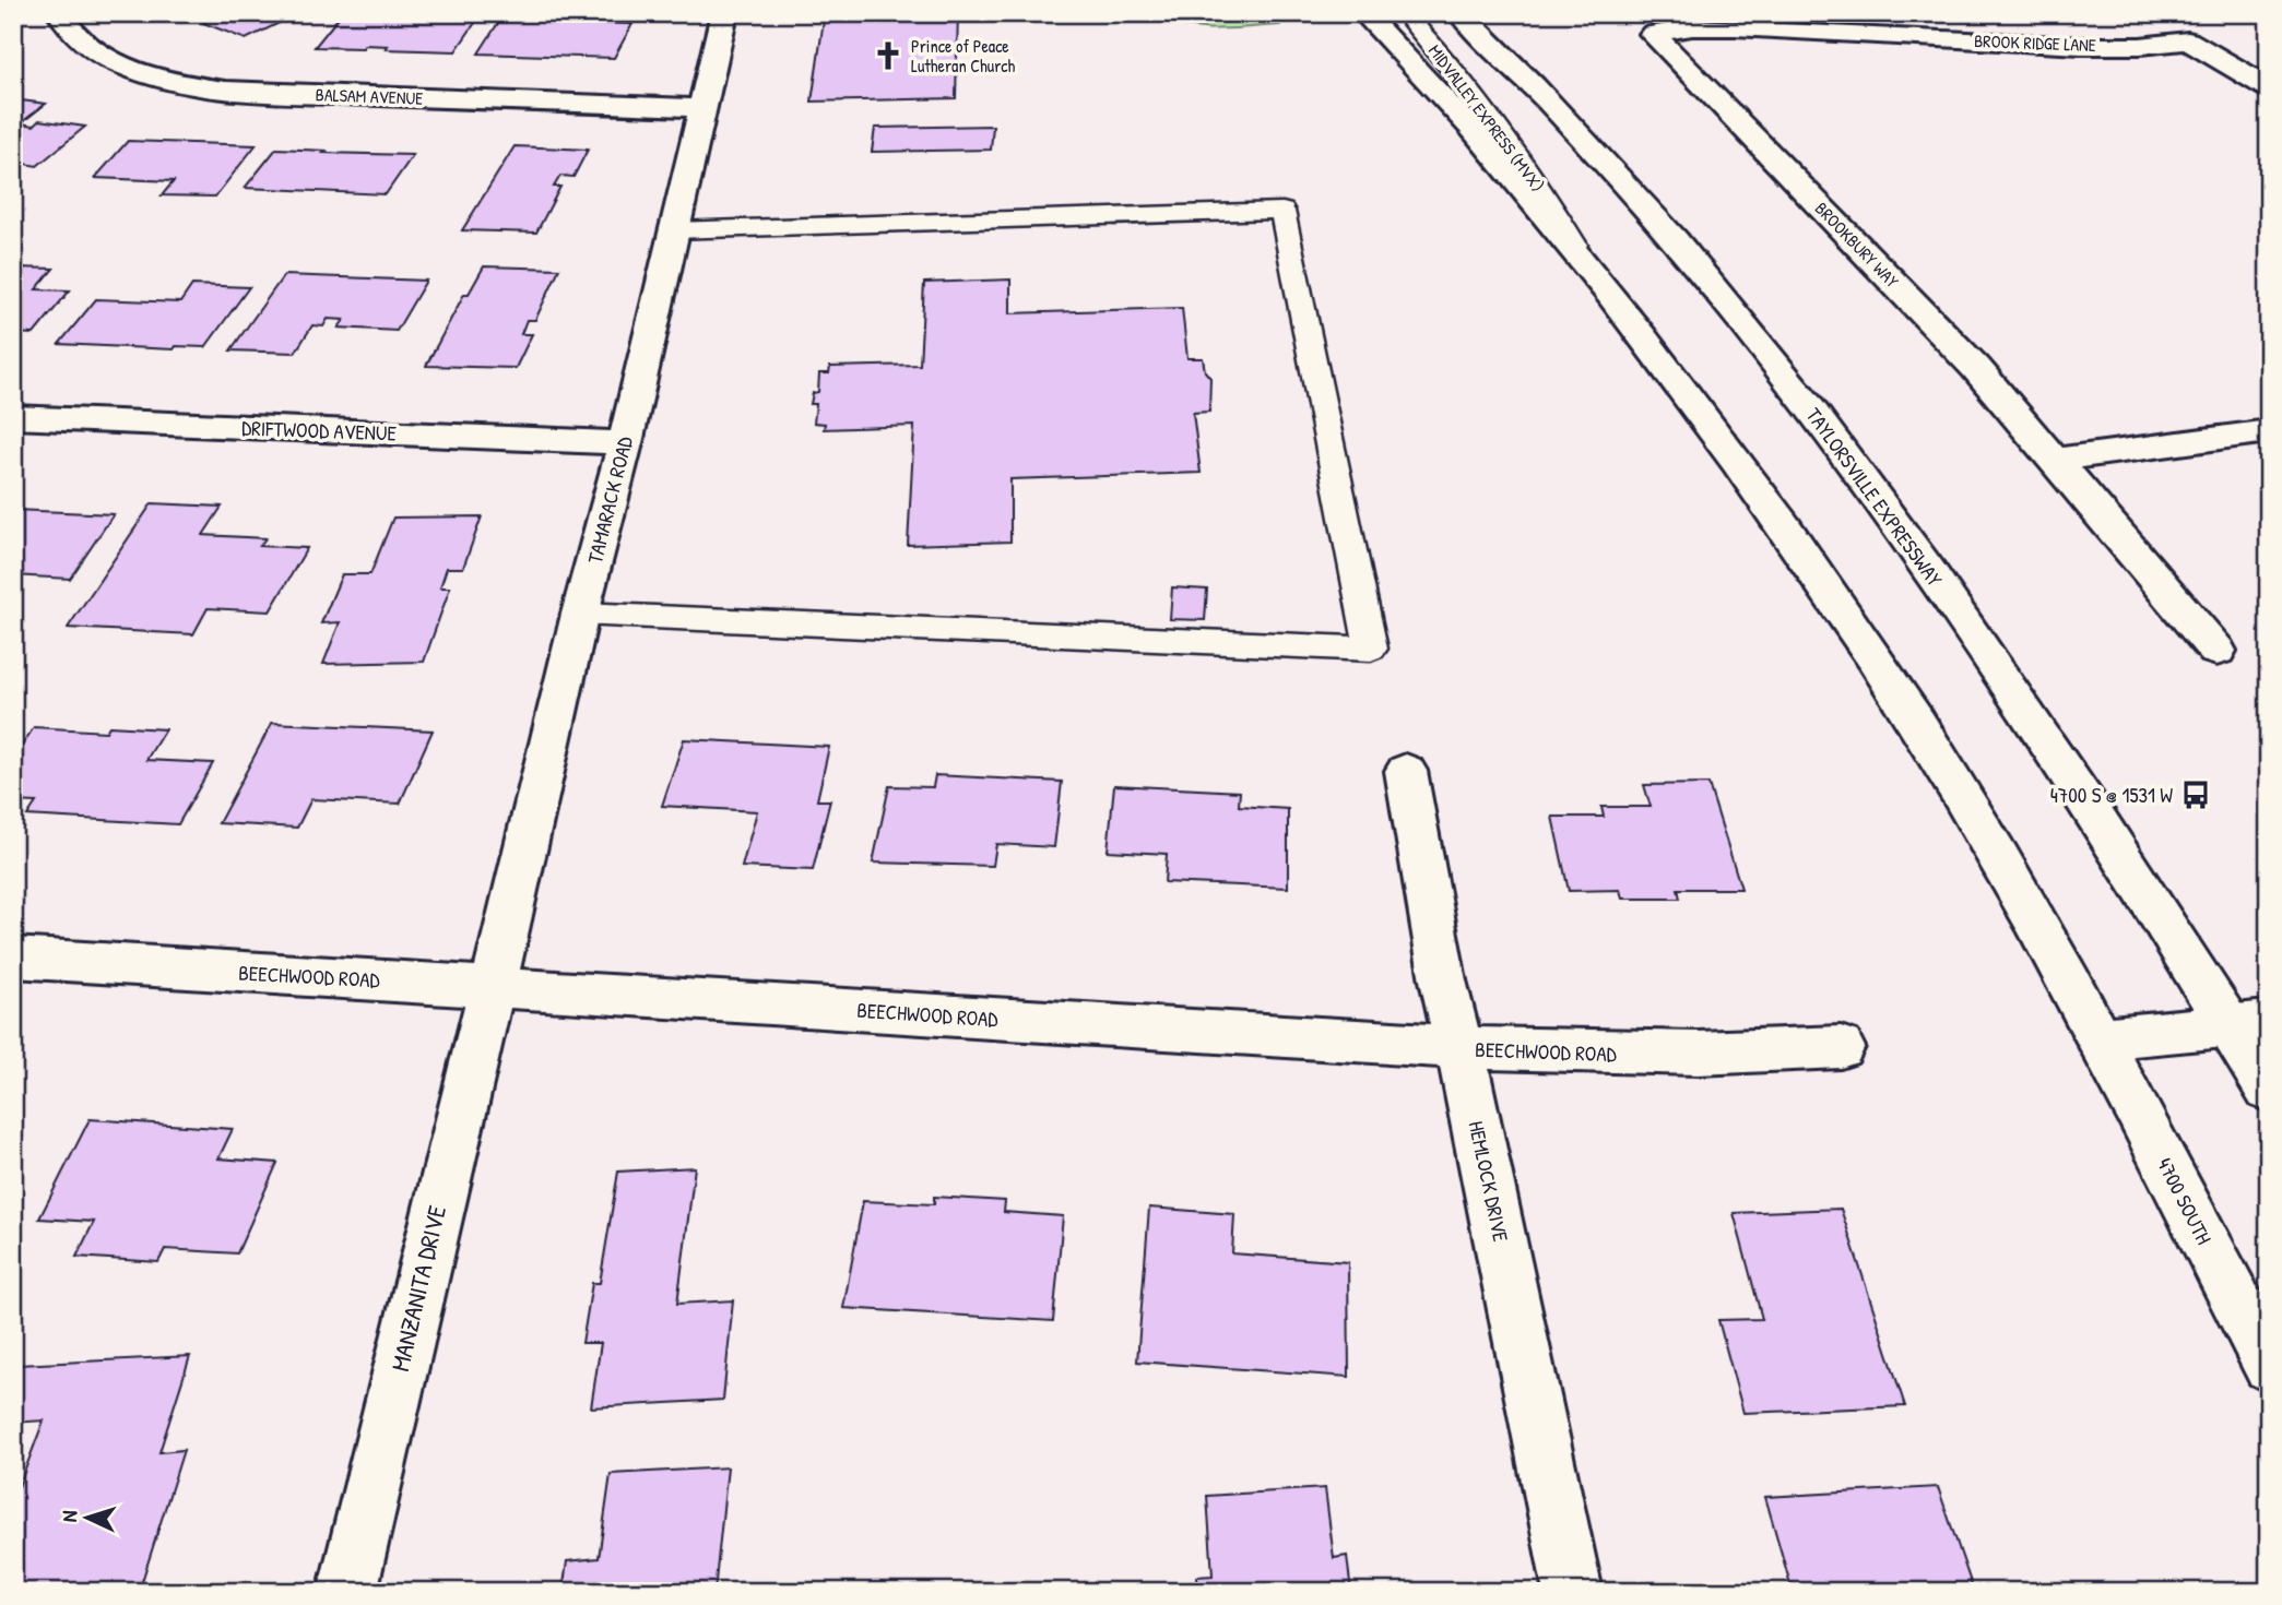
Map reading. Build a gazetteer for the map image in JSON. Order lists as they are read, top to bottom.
{
  "streets": {
    "street": [
      "BROOK RIDGE LANE",
      "BALSAM AVENUE",
      "BROOKBURY WAY",
      "DRIFTWOOD AVENUE",
      "TAYLORSVILLE EXPRESSWAY",
      "TAMARACK ROAD",
      "BEECHWOOD ROAD",
      "HEMLOCK DRIVE",
      "4700 SOUTH",
      "MANZANITA DRIVE"
    ],
    "lane": ["MIDVALLEY EXPRESS (MVX)"]
  },
  "crossings": [
    ["BROOK RIDGE LANE", "BROOKBURY WAY"],
    ["BALSAM AVENUE", "TAMARACK ROAD"],
    ["DRIFTWOOD AVENUE", "TAMARACK ROAD"],
    ["TAMARACK ROAD", "BEECHWOOD ROAD"],
    ["TAMARACK ROAD", "MANZANITA DRIVE"],
    ["BEECHWOOD ROAD", "HEMLOCK DRIVE"],
    ["BEECHWOOD ROAD", "MANZANITA DRIVE"]
  ],
  "places": {
    "church": ["Prince of Peace Lutheran Church"],
    "bus stop": ["4700 S @ 1531 W"]
  },
  "north": "left"
}
